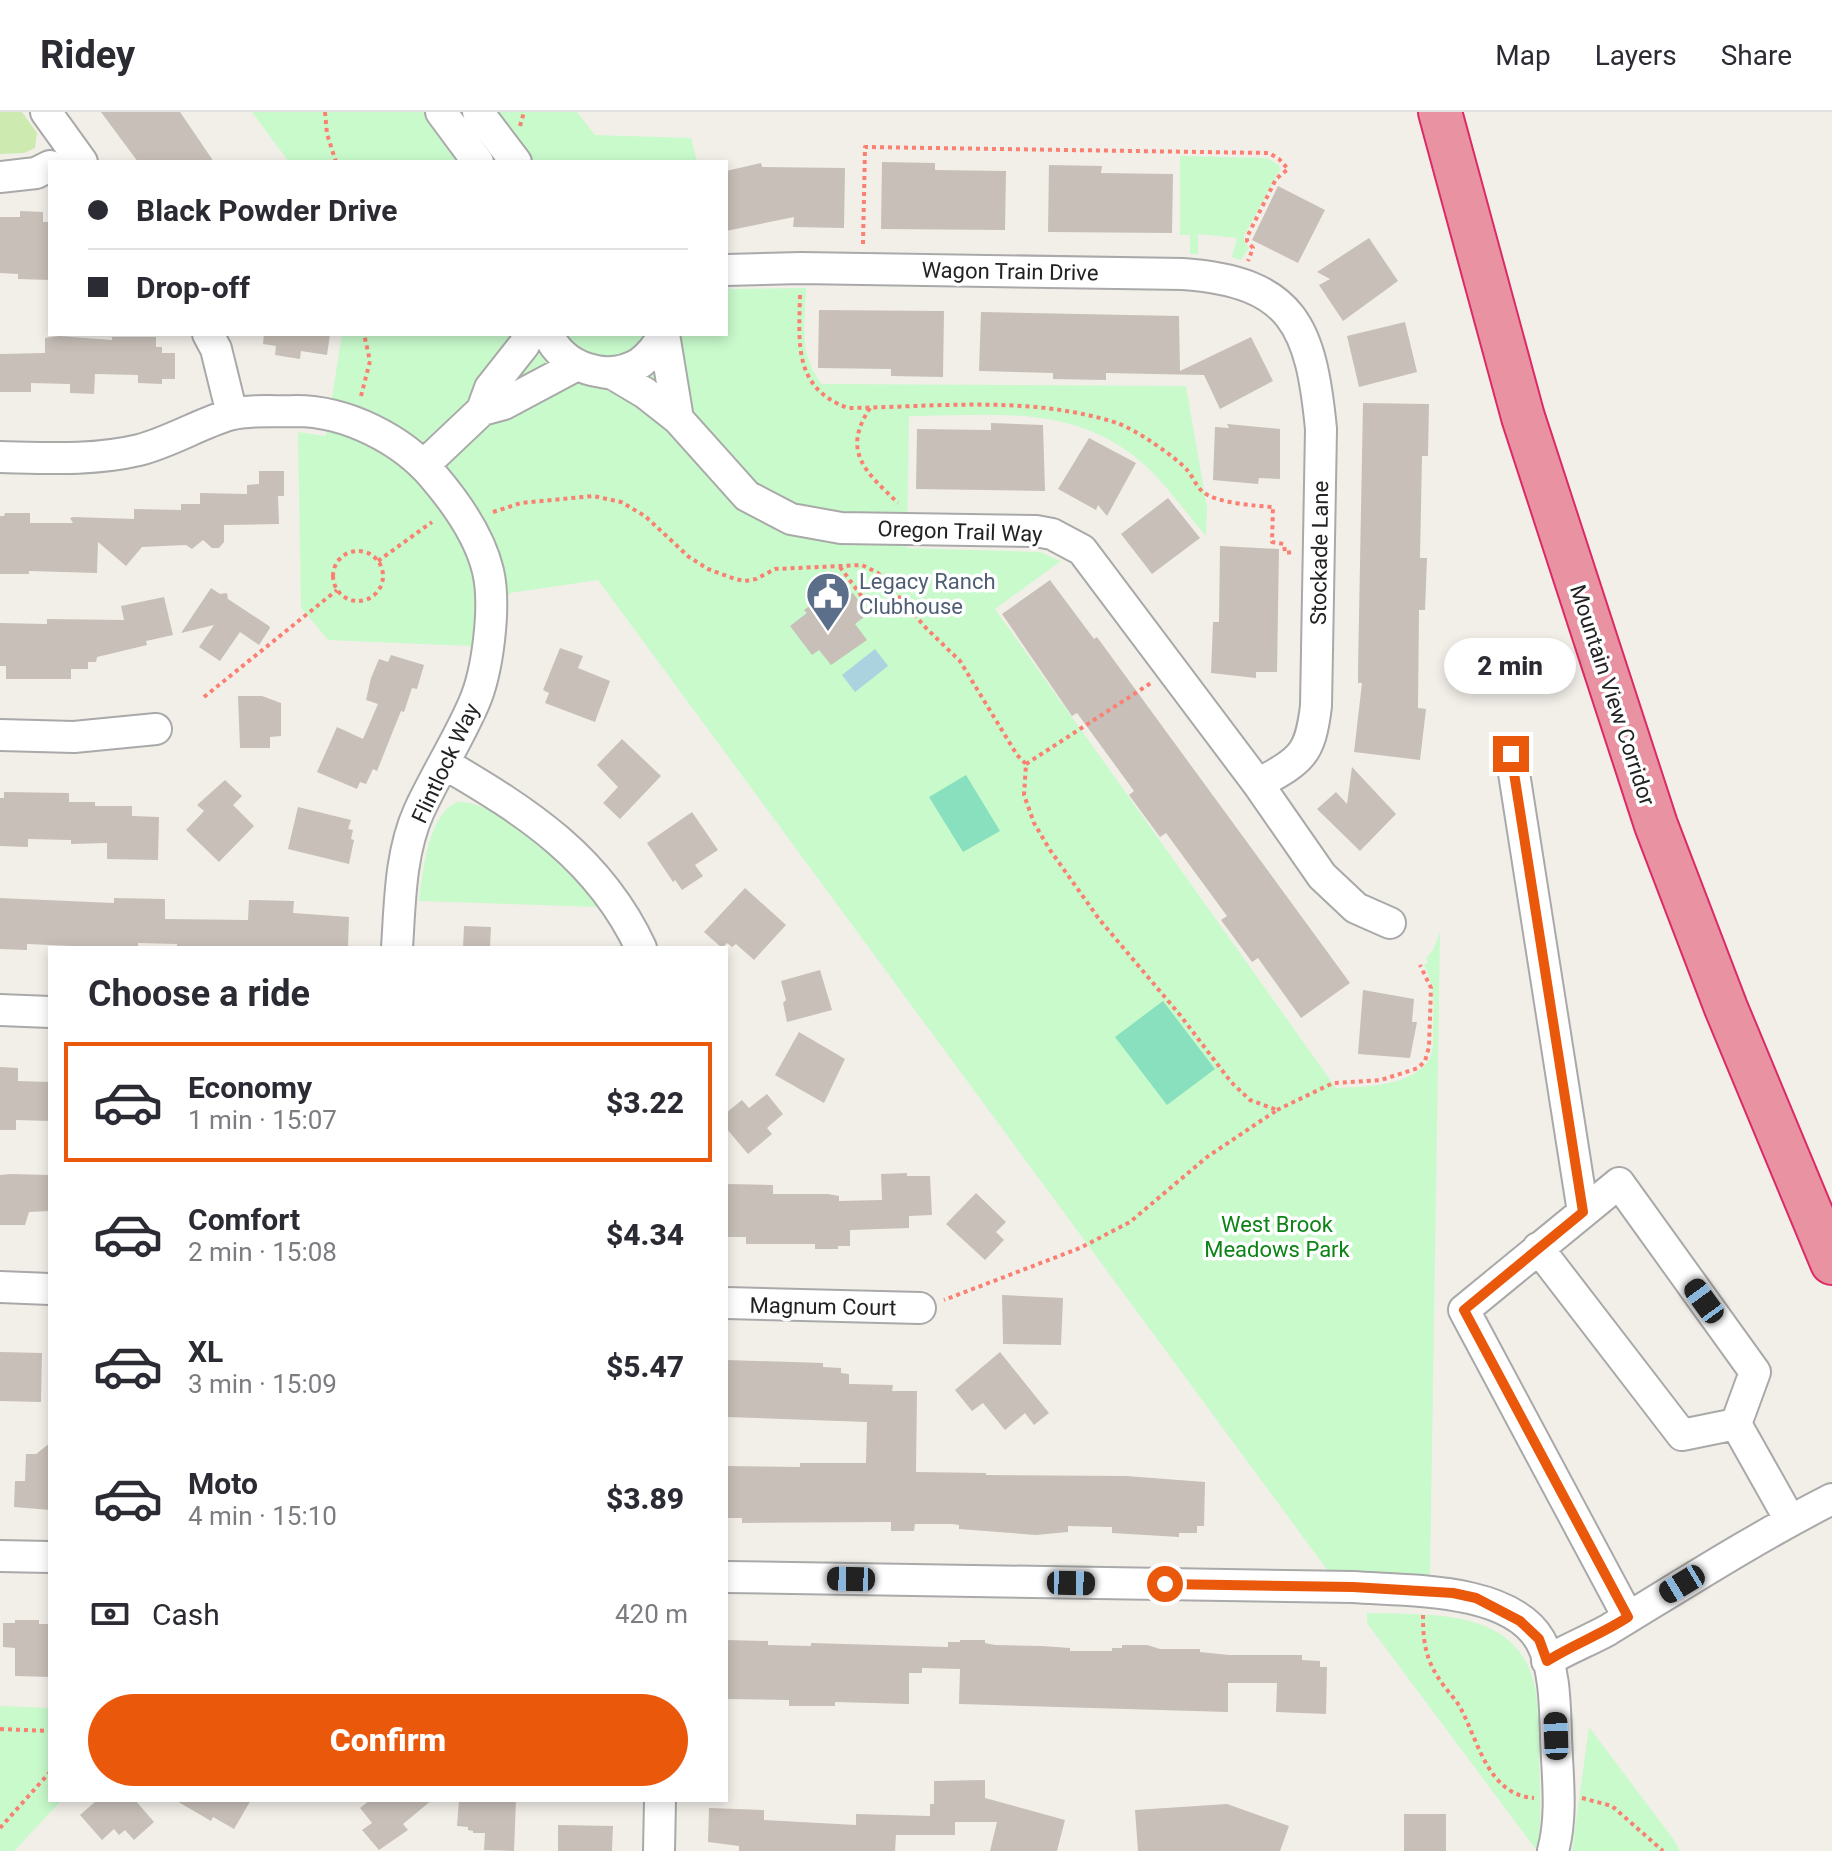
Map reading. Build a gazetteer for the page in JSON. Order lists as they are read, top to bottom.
{
  "streets": {
    "highway": ["Mountain View Corridor"],
    "street": [
      "Wagon Train Drive",
      "Oregon Trail Way",
      "Stockade Lane",
      "Flintlock Way",
      "Magnum Court"
    ]
  },
  "crossings": [
    ["Wagon Train Drive", "Stockade Lane"],
    ["Oregon Trail Way", "Stockade Lane"]
  ],
  "parks": ["West Brook Meadows Park"],
  "places": {
    "public building": ["Legacy Ranch Clubhouse"]
  },
  "page": {
    "header": "Ridey",
    "nav": ["Map", "Layers", "Share"],
    "banner": ["Black Powder Drive", "Drop-off"],
    "bubble": "2 min",
    "heading": "Choose a ride",
    "list": [
      {
        "name": "Economy",
        "note": "1 min · 15:07",
        "value": "$3.22"
      },
      {
        "name": "Comfort",
        "note": "2 min · 15:08",
        "value": "$4.34"
      },
      {
        "name": "XL",
        "note": "3 min · 15:09",
        "value": "$5.47"
      },
      {
        "name": "Moto",
        "note": "4 min · 15:10",
        "value": "$3.89"
      }
    ],
    "pay": ["Cash", "420 m"],
    "buttons": "Confirm"
  }
}
